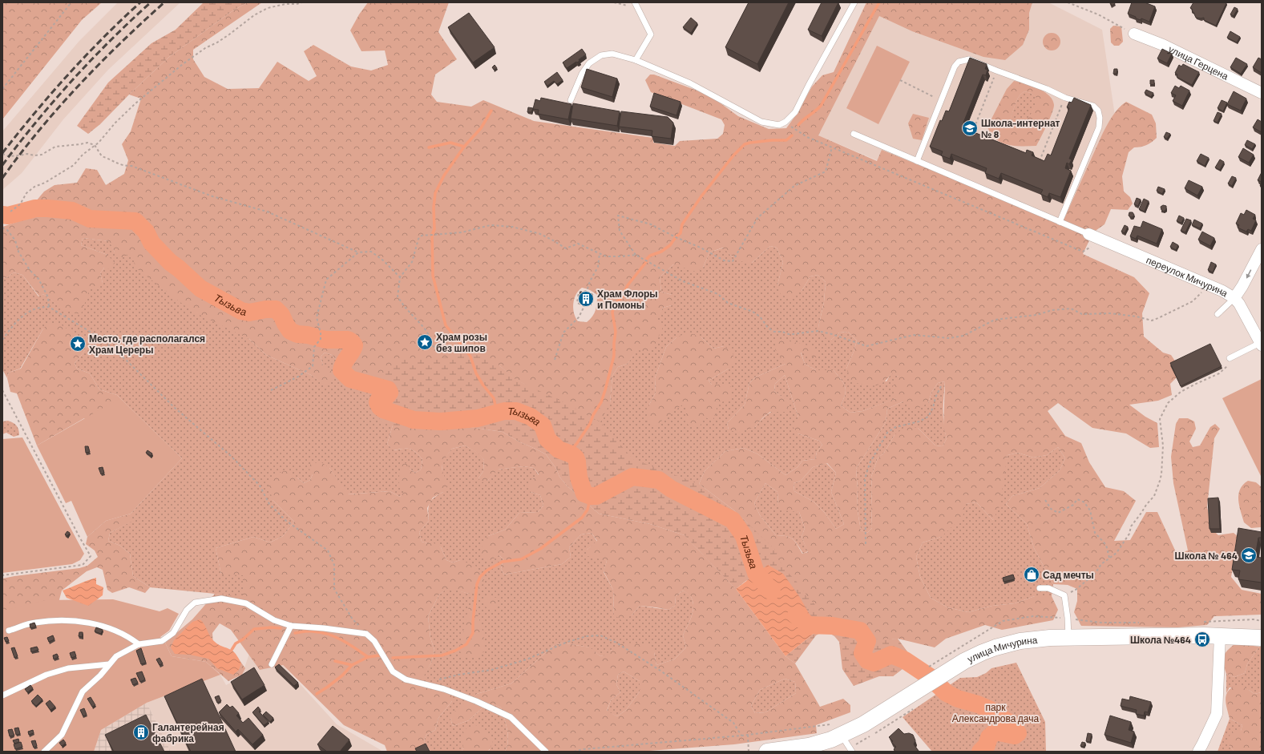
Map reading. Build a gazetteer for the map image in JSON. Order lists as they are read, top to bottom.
{
  "streets": {
    "main road": ["улица Мичурина"],
    "street": ["улица Герцена", "переулок Мичурина"]
  },
  "water": ["Тызьва"],
  "parks": ["парк Александрова дача"],
  "places": {
    "school or university": ["Школа-интернат № 8", "Школа № 464"],
    "building": ["Храм Флоры и Помоны", "Галантерейная фабрика"],
    "place": ["Храм розы без шипов", "Место, где располагался Храм Цереры"],
    "shop": ["Сад мечты"],
    "bus stop": ["Школа №464"]
  }
}
